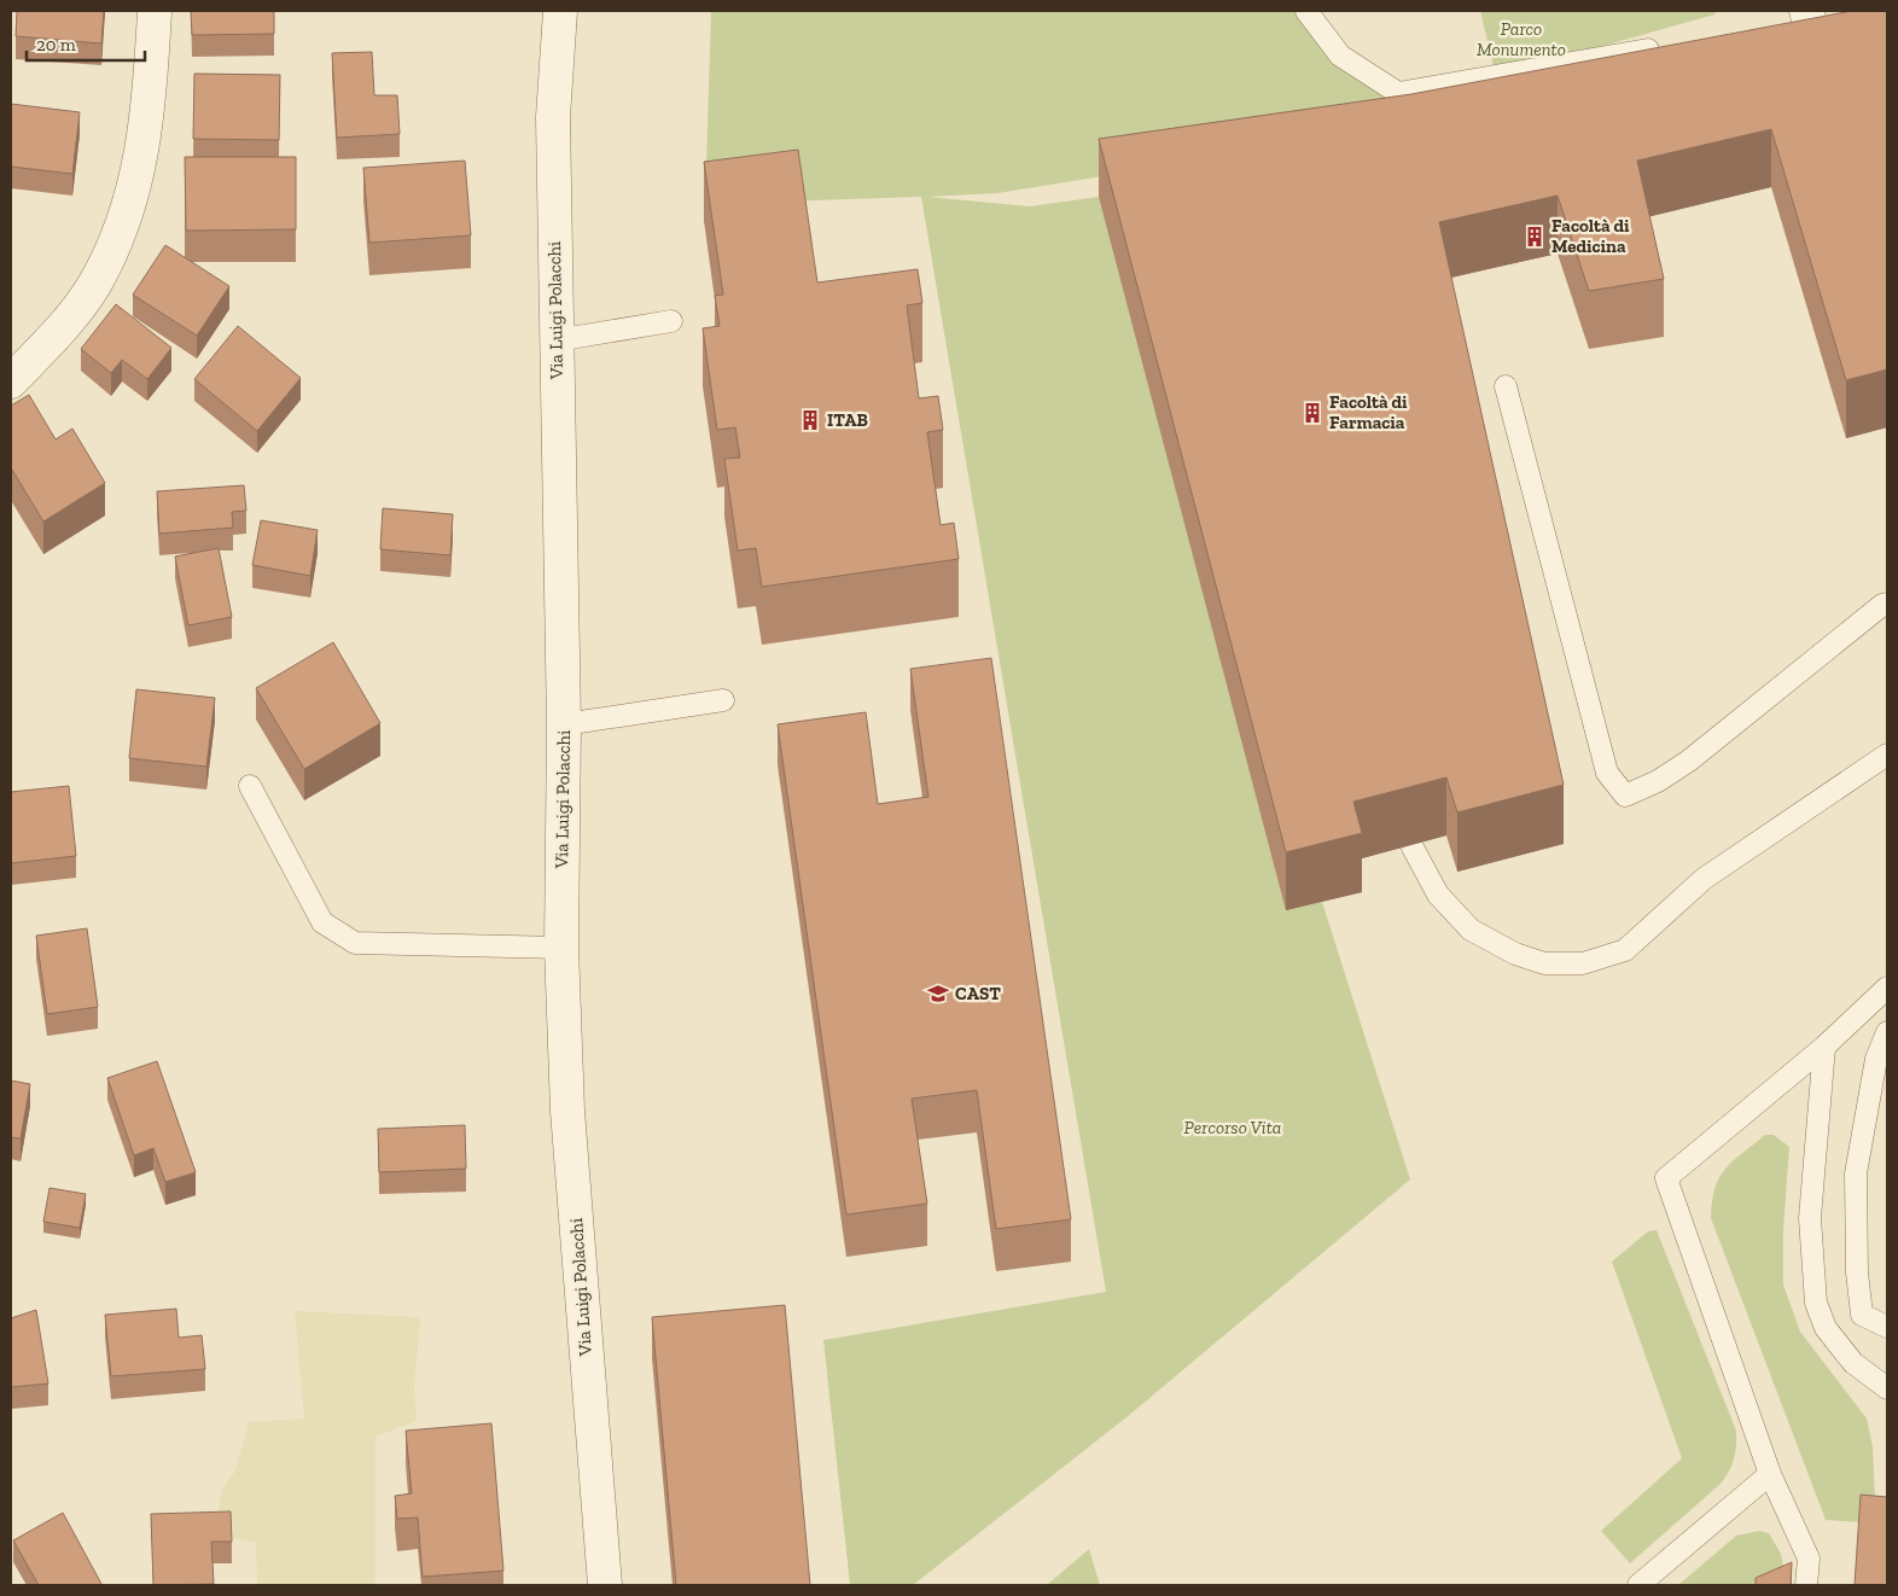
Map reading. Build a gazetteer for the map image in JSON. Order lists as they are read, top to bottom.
{
  "streets": {
    "street": ["Via Luigi Polacchi"]
  },
  "parks": ["Parco Monumento", "Percorso Vita"],
  "places": {
    "building": ["Facoltà di Medicina", "Facoltà di Farmacia", "ITAB"],
    "school or university": ["CAST"]
  },
  "scale_bar": "20 m"
}
